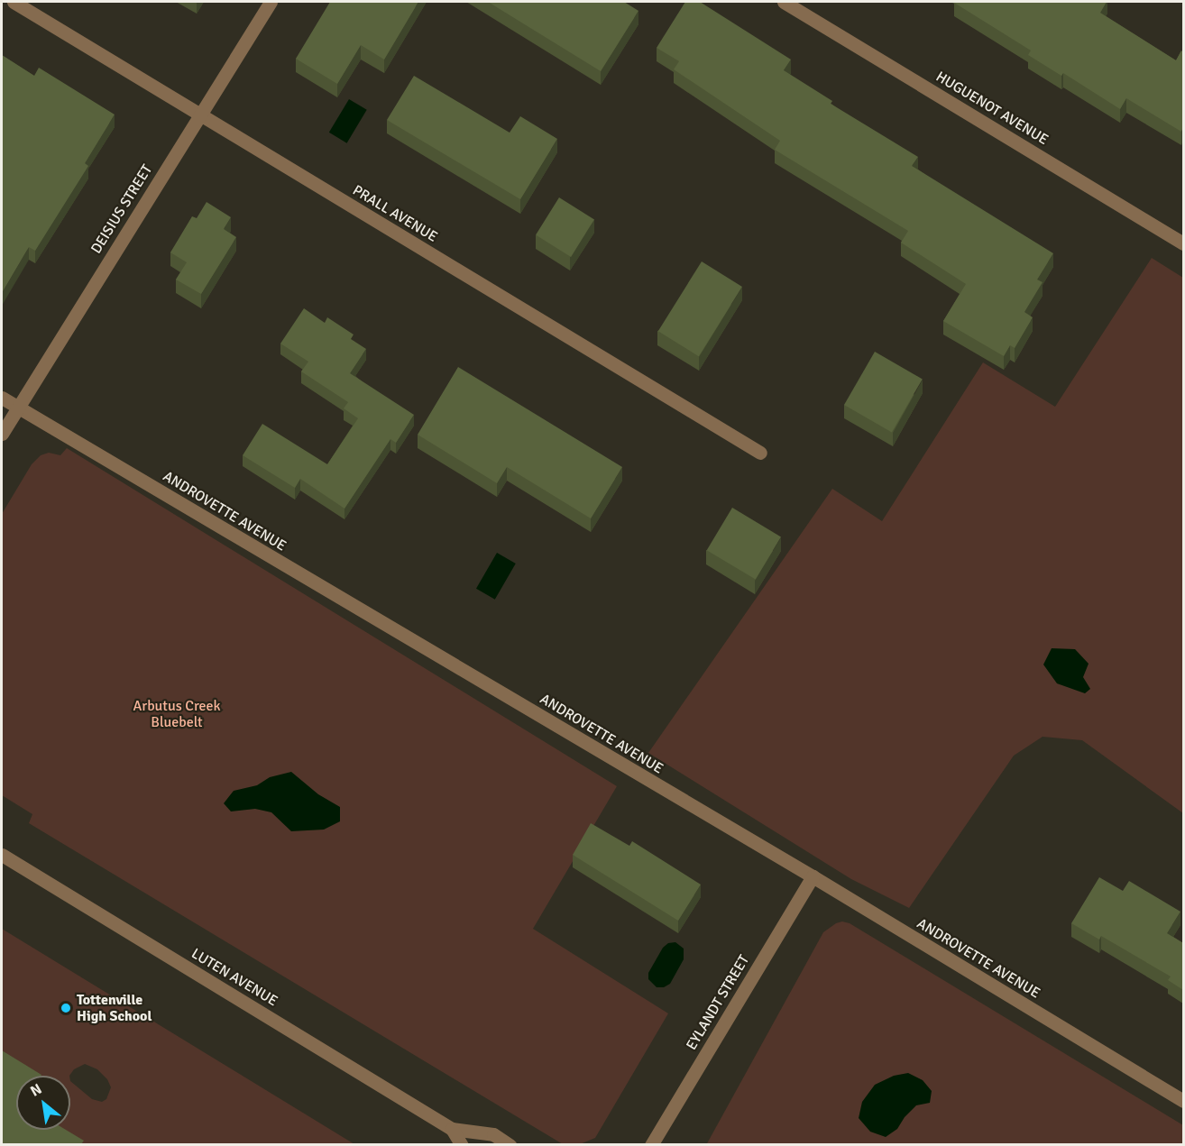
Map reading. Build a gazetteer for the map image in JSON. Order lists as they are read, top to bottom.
{
  "streets": {
    "street": [
      "HUGUENOT AVENUE",
      "DEISIUS STREET",
      "PRALL AVENUE",
      "ANDROVETTE AVENUE",
      "LUTEN AVENUE",
      "EYLANDT STREET"
    ]
  },
  "crossings": [
    ["DEISIUS STREET", "PRALL AVENUE"],
    ["DEISIUS STREET", "ANDROVETTE AVENUE"],
    ["ANDROVETTE AVENUE", "EYLANDT STREET"]
  ],
  "parks": ["Arbutus Creek Bluebelt"],
  "places": ["Tottenville High School"],
  "north": "top left"
}
